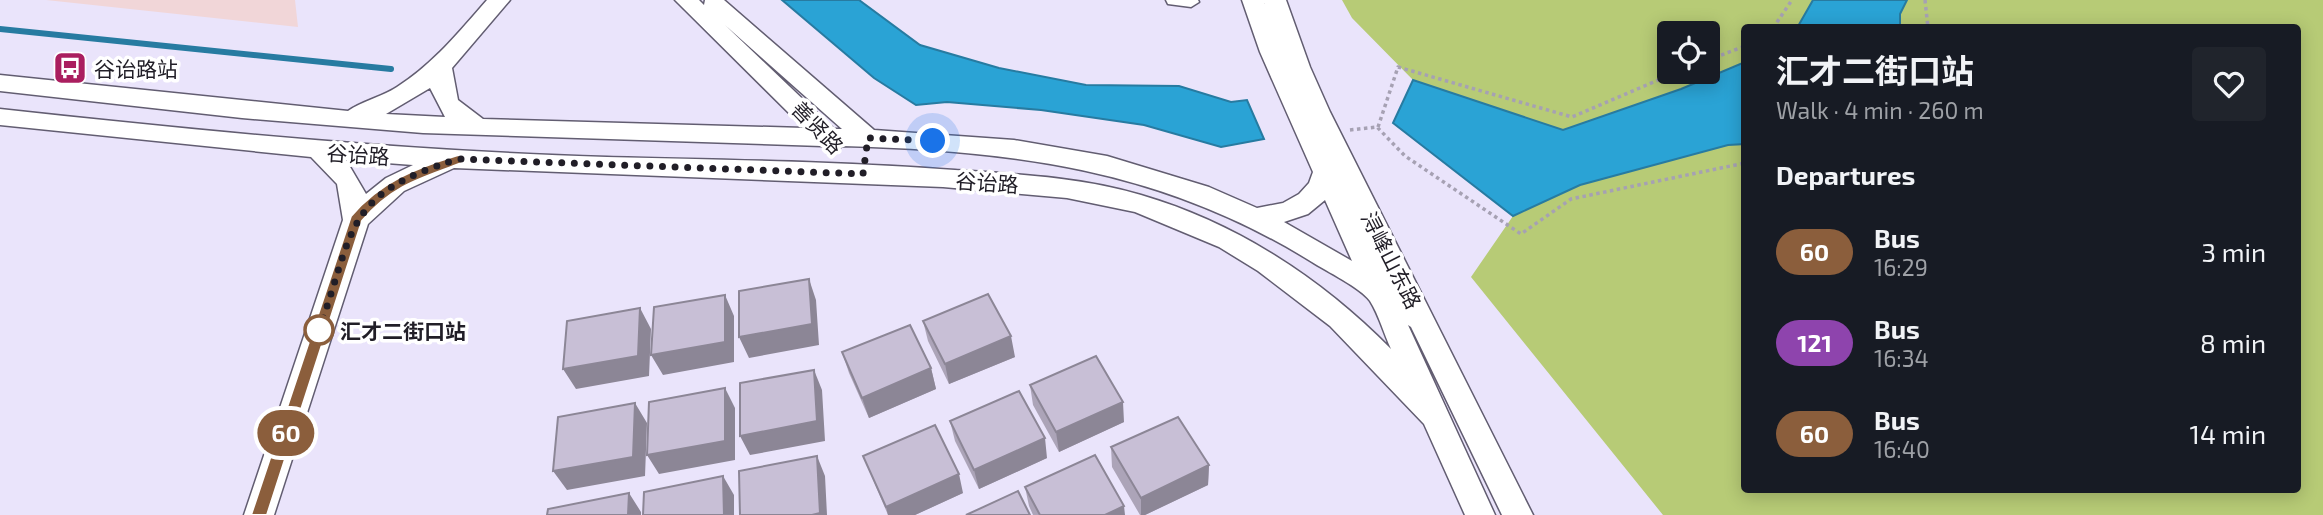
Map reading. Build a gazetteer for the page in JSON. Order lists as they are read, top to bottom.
{
  "streets": {
    "main road": ["浔峰山东路"],
    "street": ["善贤路", "谷诒路"]
  },
  "crossings": [
    ["善贤路", "谷诒路"],
    ["谷诒路", "浔峰山东路"]
  ],
  "places": {
    "bus stop": ["谷诒路站"],
    "other": ["汇才二街口站"]
  },
  "lines": ["bus line 60"],
  "page": {
    "on_map": "60",
    "heading": [
      ["汇才二街口站", "Walk · 4 min · 260 m"],
      "Departures"
    ],
    "list": [
      {
        "mark": "60",
        "name": "Bus",
        "note": "16:29",
        "value": "3 min"
      },
      {
        "mark": "121",
        "name": "Bus",
        "note": "16:34",
        "value": "8 min"
      },
      {
        "mark": "60",
        "name": "Bus",
        "note": "16:40",
        "value": "14 min"
      }
    ]
  }
}
